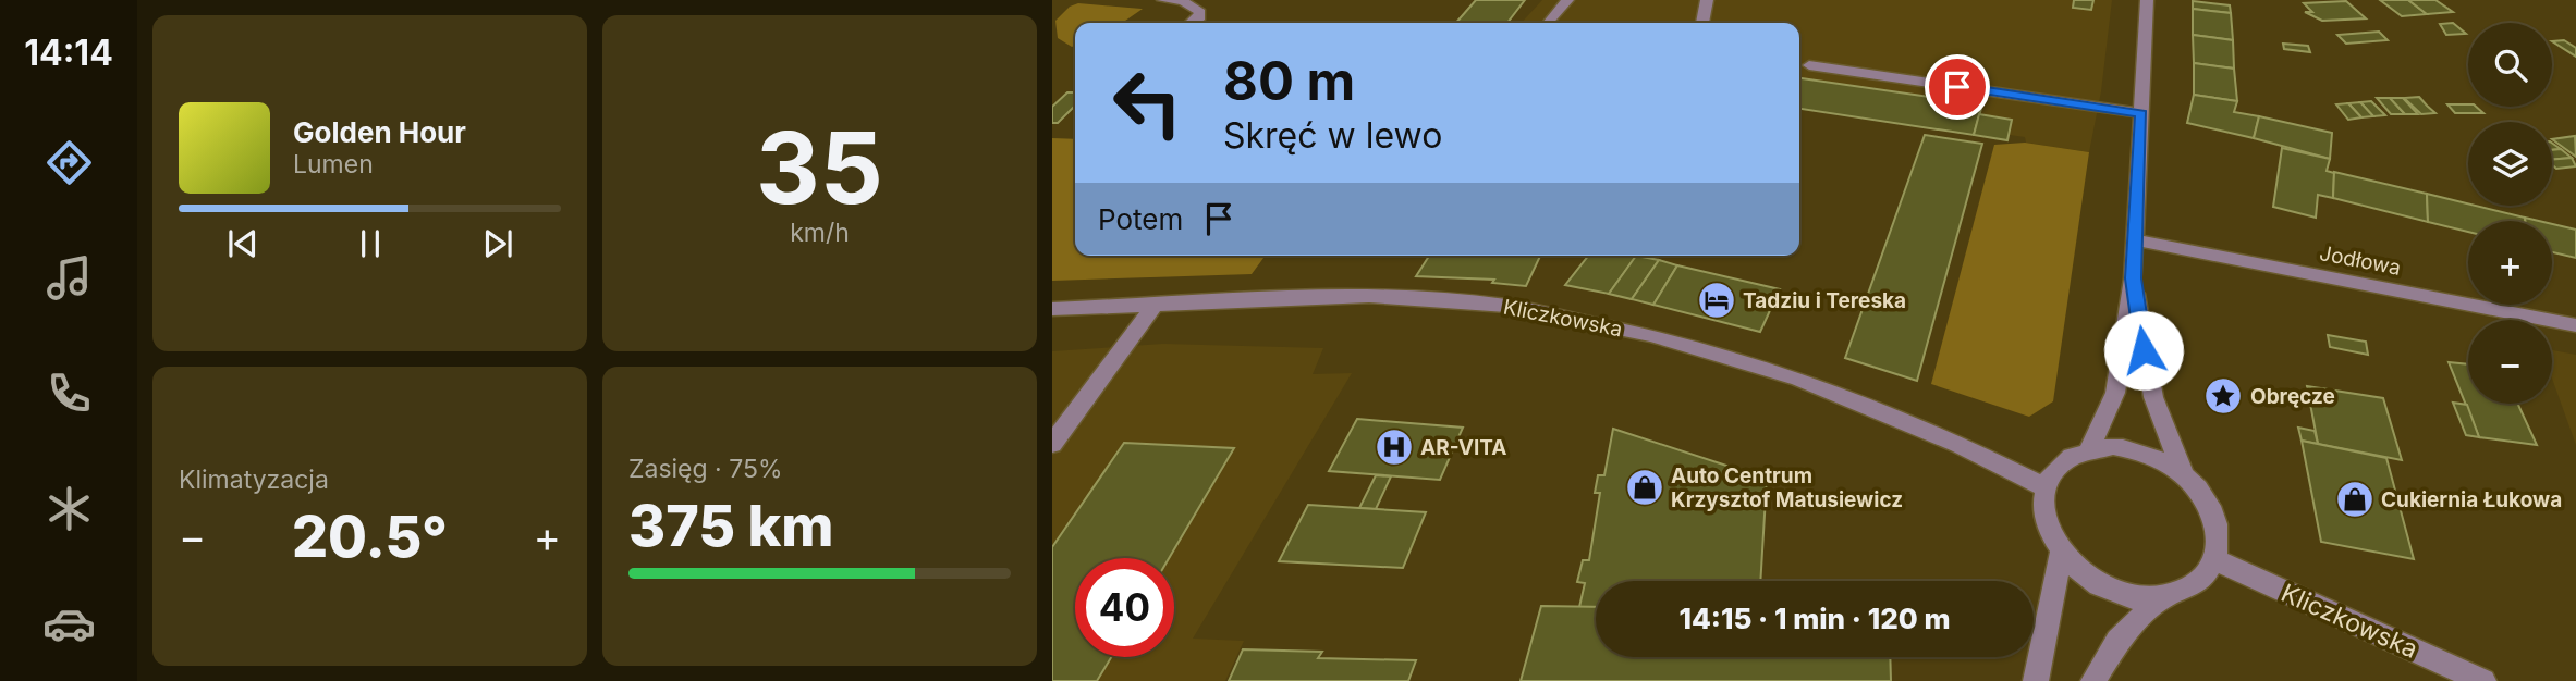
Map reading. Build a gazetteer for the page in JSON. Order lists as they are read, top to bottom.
{
  "streets": {
    "street": ["Jodłowa", "Kliczkowska"]
  },
  "places": {
    "hotel": ["Tadziu i Tereska"],
    "place": ["Obręcze"],
    "hospital": ["AR-VITA"],
    "shop": ["Auto Centrum Krzysztof Matusiewicz", "Cukiernia Łukowa"]
  },
  "page": {
    "tabs": "14:14",
    "tile": [
      ["35", "km/h"],
      "Klimatyzacja",
      ["Zasięg · 75%", "375 km"]
    ],
    "map_buttons": ["+", "−"],
    "turn": ["80 m", "Skręć w lewo"],
    "song": ["Golden Hour", "Lumen"],
    "then": "Potem",
    "heat": ["−", "20.5°", "+"],
    "limit": "40",
    "trip": "14:15 · 1 min · 120 m"
  }
}
